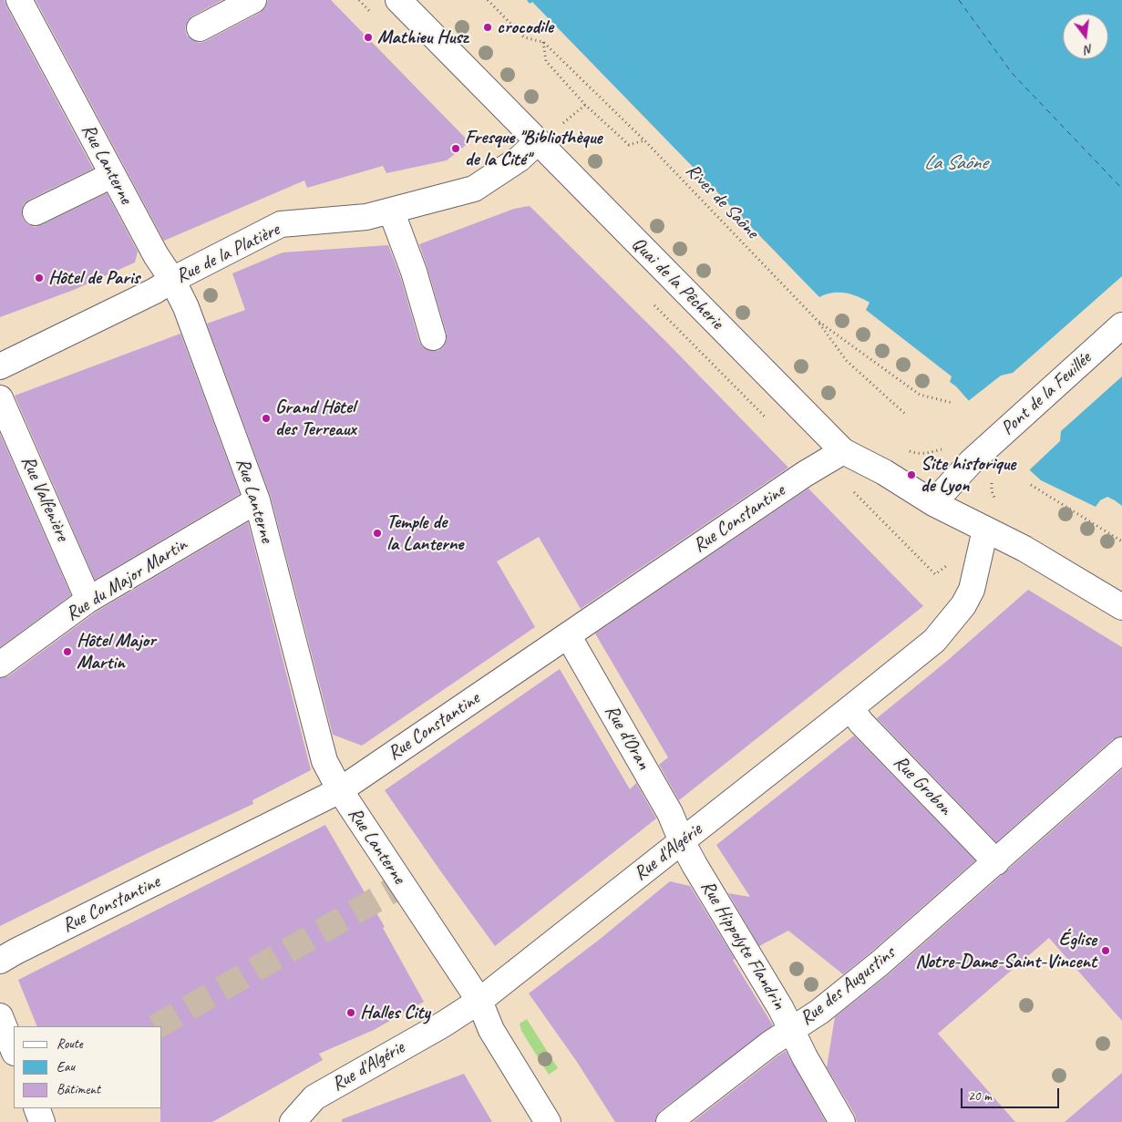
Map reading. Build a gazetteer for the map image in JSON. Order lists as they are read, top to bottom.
{
  "streets": {
    "street": [
      "Rue Lanterne",
      "Rue de la Platière",
      "Quai de la Pêcherie",
      "Pont de la Feuillée",
      "Rue Valfenière",
      "Rue Constantine",
      "Rue du Major Martin",
      "Rue d'Oran",
      "Rue Grobon",
      "Rue d'Algérie",
      "Rue Hippolyte Flandrin",
      "Rue des Augustins"
    ],
    "path": ["Rives de Saône"]
  },
  "crossings": [
    ["Rue Lanterne", "Rue de la Platière"],
    ["Rue Lanterne", "Rue Constantine"],
    ["Rue Lanterne", "Rue du Major Martin"],
    ["Rue Lanterne", "Rue d'Algérie"],
    ["Rue de la Platière", "Quai de la Pêcherie"],
    ["Quai de la Pêcherie", "Pont de la Feuillée"],
    ["Quai de la Pêcherie", "Rue Constantine"],
    ["Quai de la Pêcherie", "Rue d'Algérie"],
    ["Rue Valfenière", "Rue du Major Martin"],
    ["Rue Constantine", "Rue d'Oran"],
    ["Rue d'Oran", "Rue d'Algérie"],
    ["Rue d'Oran", "Rue Hippolyte Flandrin"],
    ["Rue Grobon", "Rue d'Algérie"],
    ["Rue Grobon", "Rue des Augustins"],
    ["Rue d'Algérie", "Rue Hippolyte Flandrin"],
    ["Rue Hippolyte Flandrin", "Rue des Augustins"]
  ],
  "water": ["La Saône"],
  "places": [
    "crocodile",
    "Mathieu Husz",
    "Fresque \"Bibliothèque de la Cité\"",
    "Hôtel de Paris",
    "Grand Hôtel des Terreaux",
    "Site historique de Lyon",
    "Temple de la Lanterne",
    "Hôtel Major Martin",
    "Église Notre-Dame-Saint-Vincent",
    "Halles City"
  ],
  "legend": ["Route", "Eau", "Bâtiment"],
  "scale_bar": "20 m",
  "north": "bottom"
}
